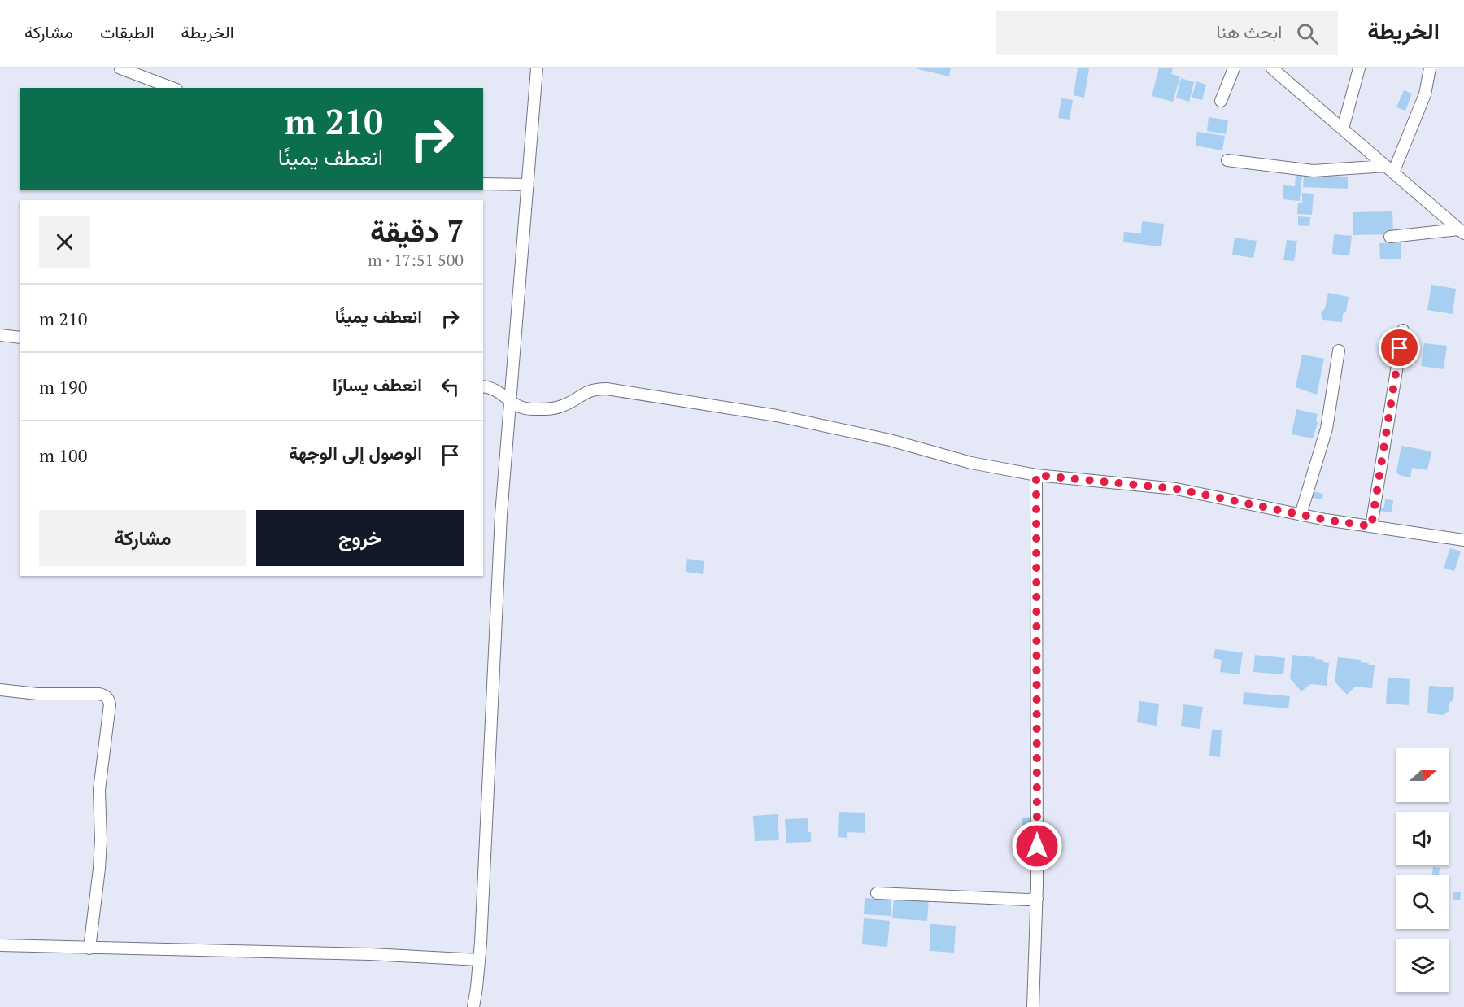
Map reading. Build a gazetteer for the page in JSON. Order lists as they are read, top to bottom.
{
  "north": "right",
  "page": {
    "header": "الخريطة",
    "search": "ابحث هنا",
    "nav": ["الخريطة", "الطبقات", "مشاركة"],
    "turn": ["210 m", "انعطف يمينًا"],
    "heading": ["7 دقيقة", "500 m · 17:51"],
    "list": [
      {
        "name": "انعطف يمينًا",
        "value": "210 m"
      },
      {
        "name": "انعطف يسارًا",
        "value": "190 m"
      },
      {
        "name": "الوصول إلى الوجهة",
        "value": "100 m"
      }
    ],
    "buttons": ["خروج", "مشاركة"]
  }
}
